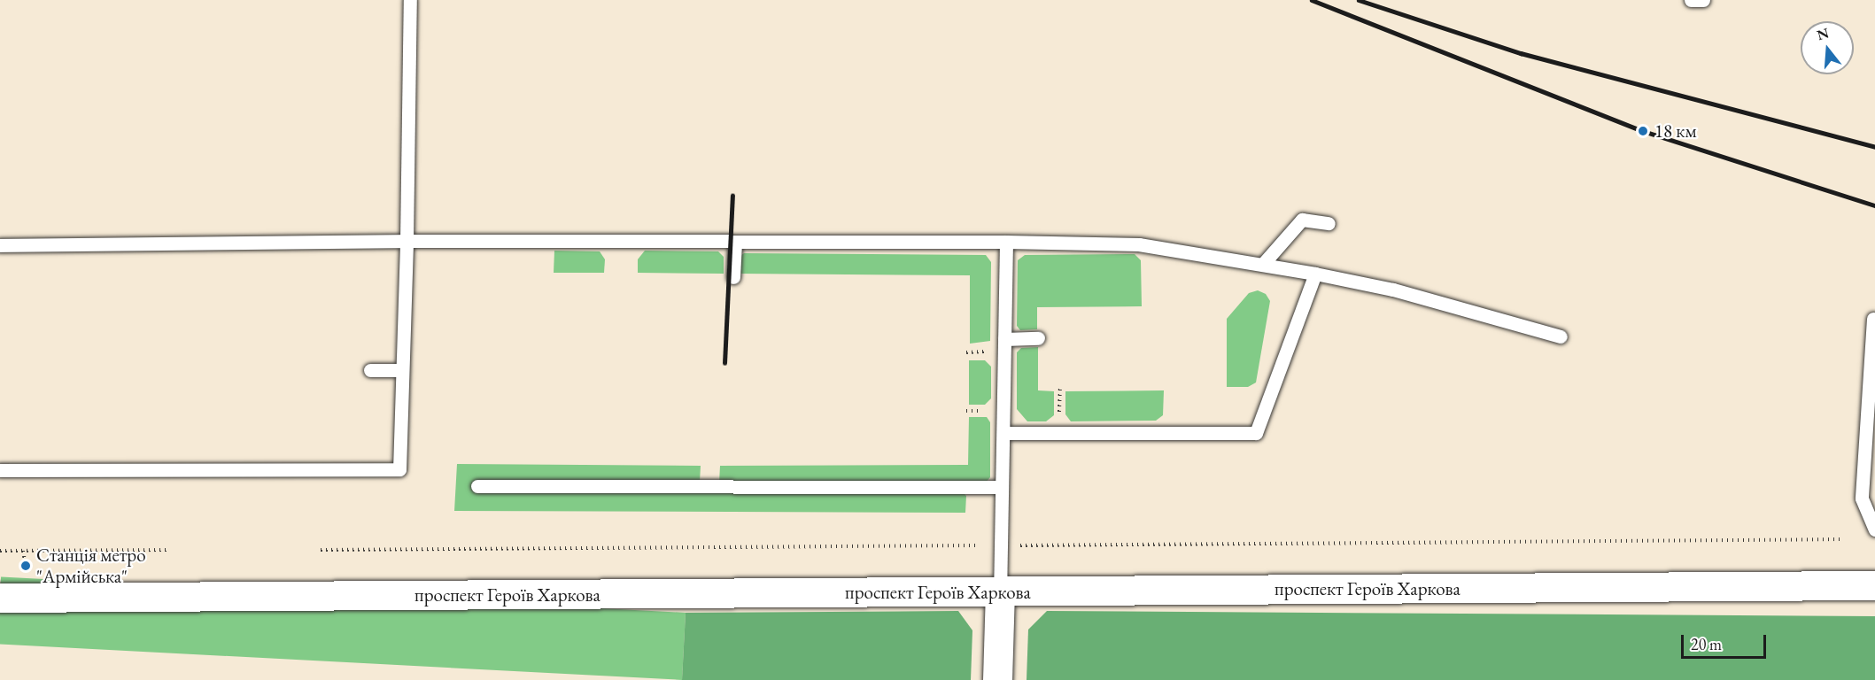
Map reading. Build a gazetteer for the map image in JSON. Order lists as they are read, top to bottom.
{
  "streets": {
    "main road": ["проспект Героїв Харкова"]
  },
  "places": ["18 км", "Станція метро \"Армійська\""],
  "scale_bar": "20 m",
  "north": "top"
}
